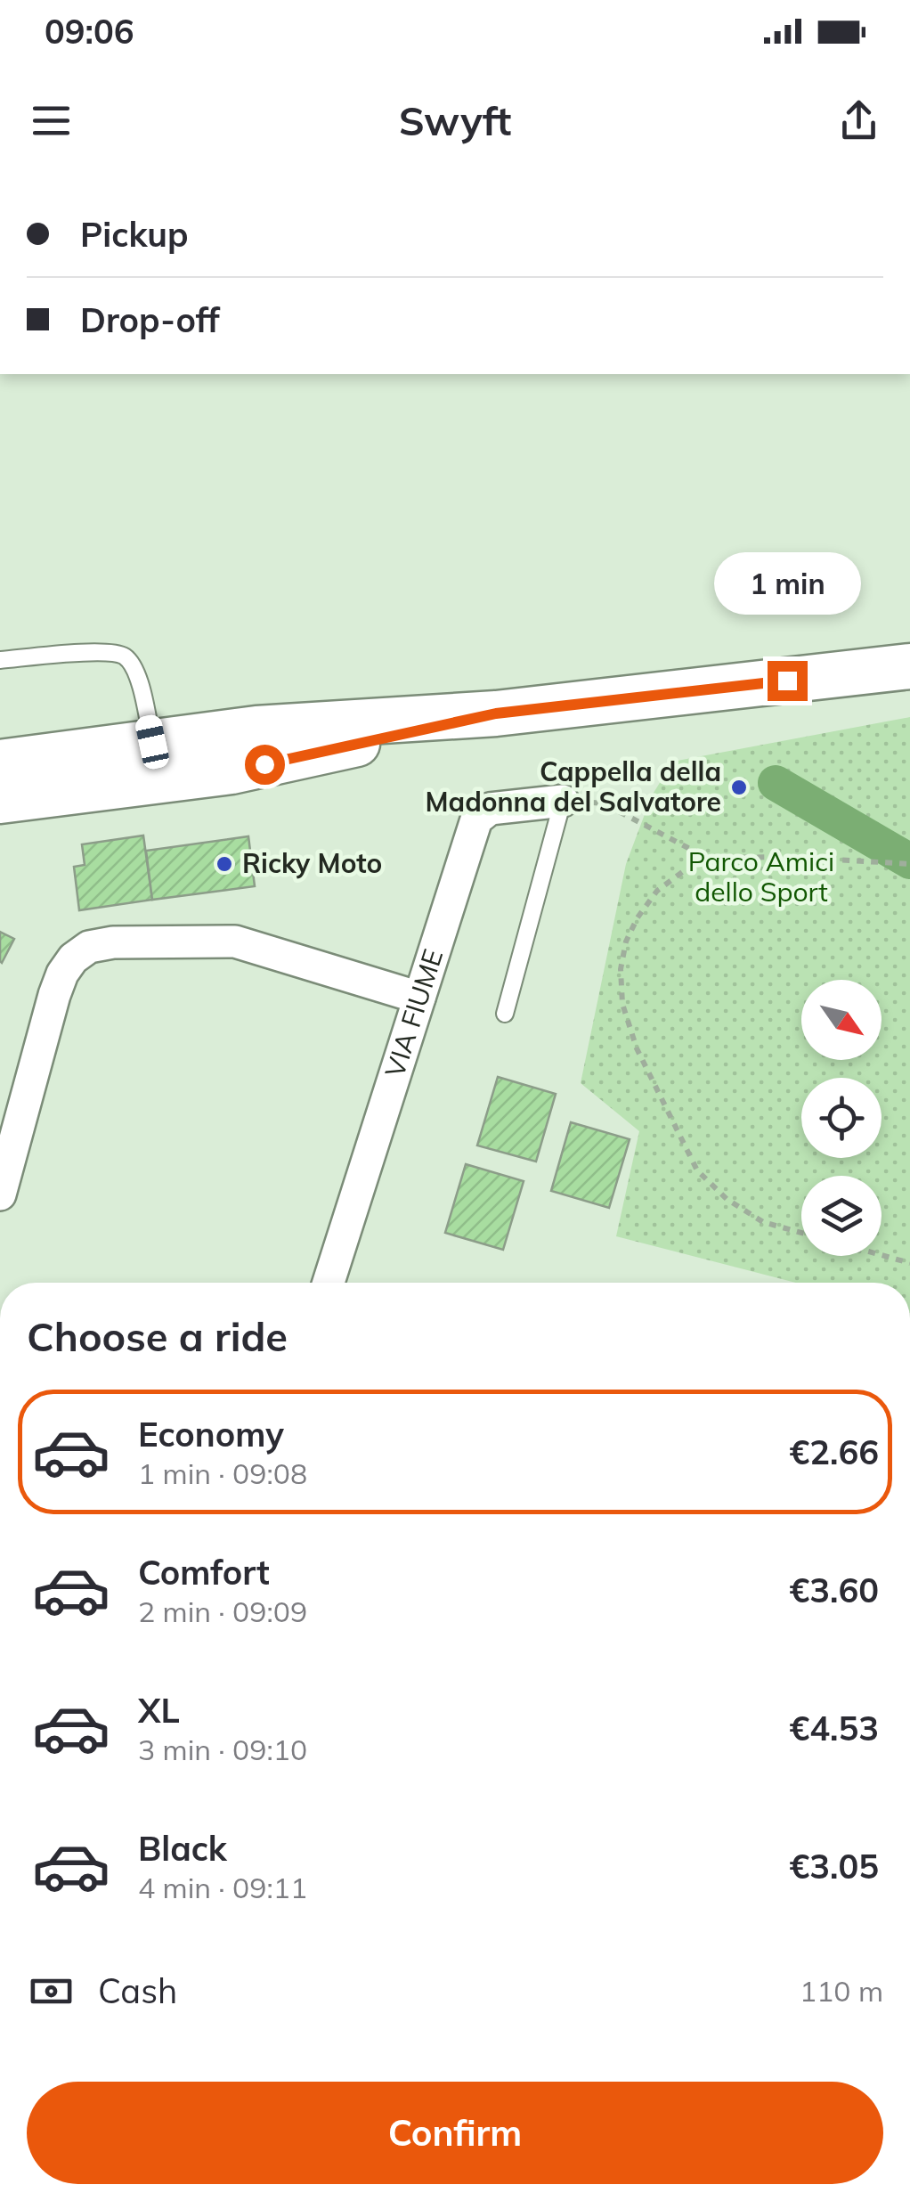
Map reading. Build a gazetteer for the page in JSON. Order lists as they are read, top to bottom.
{
  "streets": {
    "street": ["VIA FIUME"]
  },
  "parks": ["Parco Amici dello Sport"],
  "places": ["Cappella della Madonna del Salvatore", "Ricky Moto"],
  "north": "bottom right",
  "page": {
    "status": "09:06",
    "header": "Swyft",
    "banner": ["Pickup", "Drop-off"],
    "bubble": "1 min",
    "heading": "Choose a ride",
    "list": [
      {
        "name": "Economy",
        "note": "1 min · 09:08",
        "value": "€2.66"
      },
      {
        "name": "Comfort",
        "note": "2 min · 09:09",
        "value": "€3.60"
      },
      {
        "name": "XL",
        "note": "3 min · 09:10",
        "value": "€4.53"
      },
      {
        "name": "Black",
        "note": "4 min · 09:11",
        "value": "€3.05"
      }
    ],
    "pay": ["Cash", "110 m"],
    "buttons": "Confirm"
  }
}
